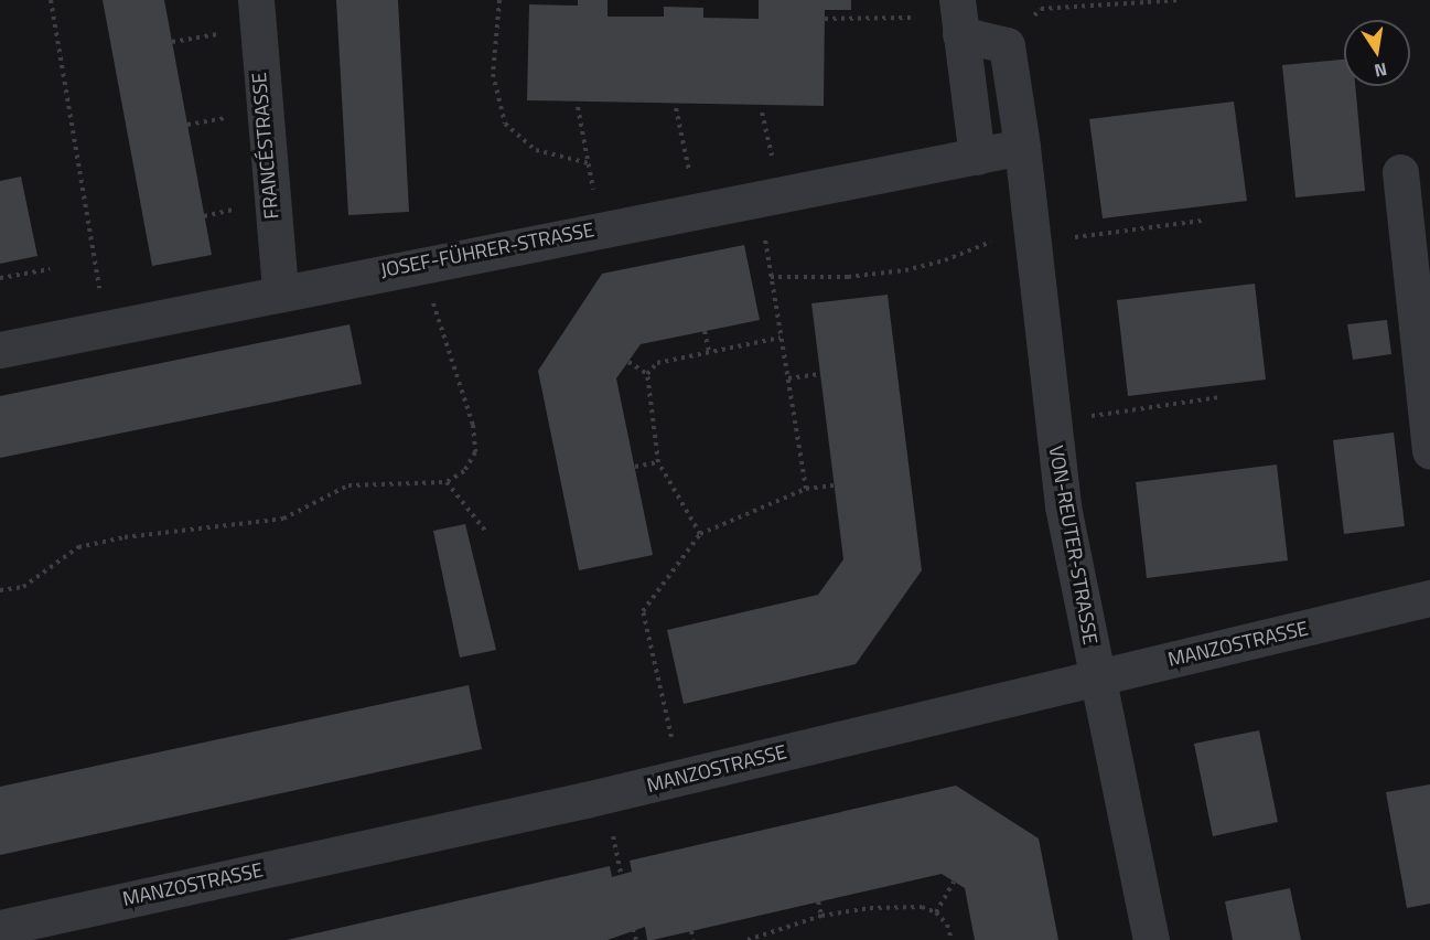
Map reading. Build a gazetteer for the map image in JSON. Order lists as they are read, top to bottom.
{
  "streets": {
    "street": [
      "FRANCÉSTRASSE",
      "JOSEF-FÜHRER-STRASSE",
      "VON-REUTER-STRASSE",
      "MANZOSTRASSE"
    ]
  },
  "crossings": [
    ["FRANCÉSTRASSE", "JOSEF-FÜHRER-STRASSE"],
    ["VON-REUTER-STRASSE", "MANZOSTRASSE"]
  ],
  "north": "bottom"
}
